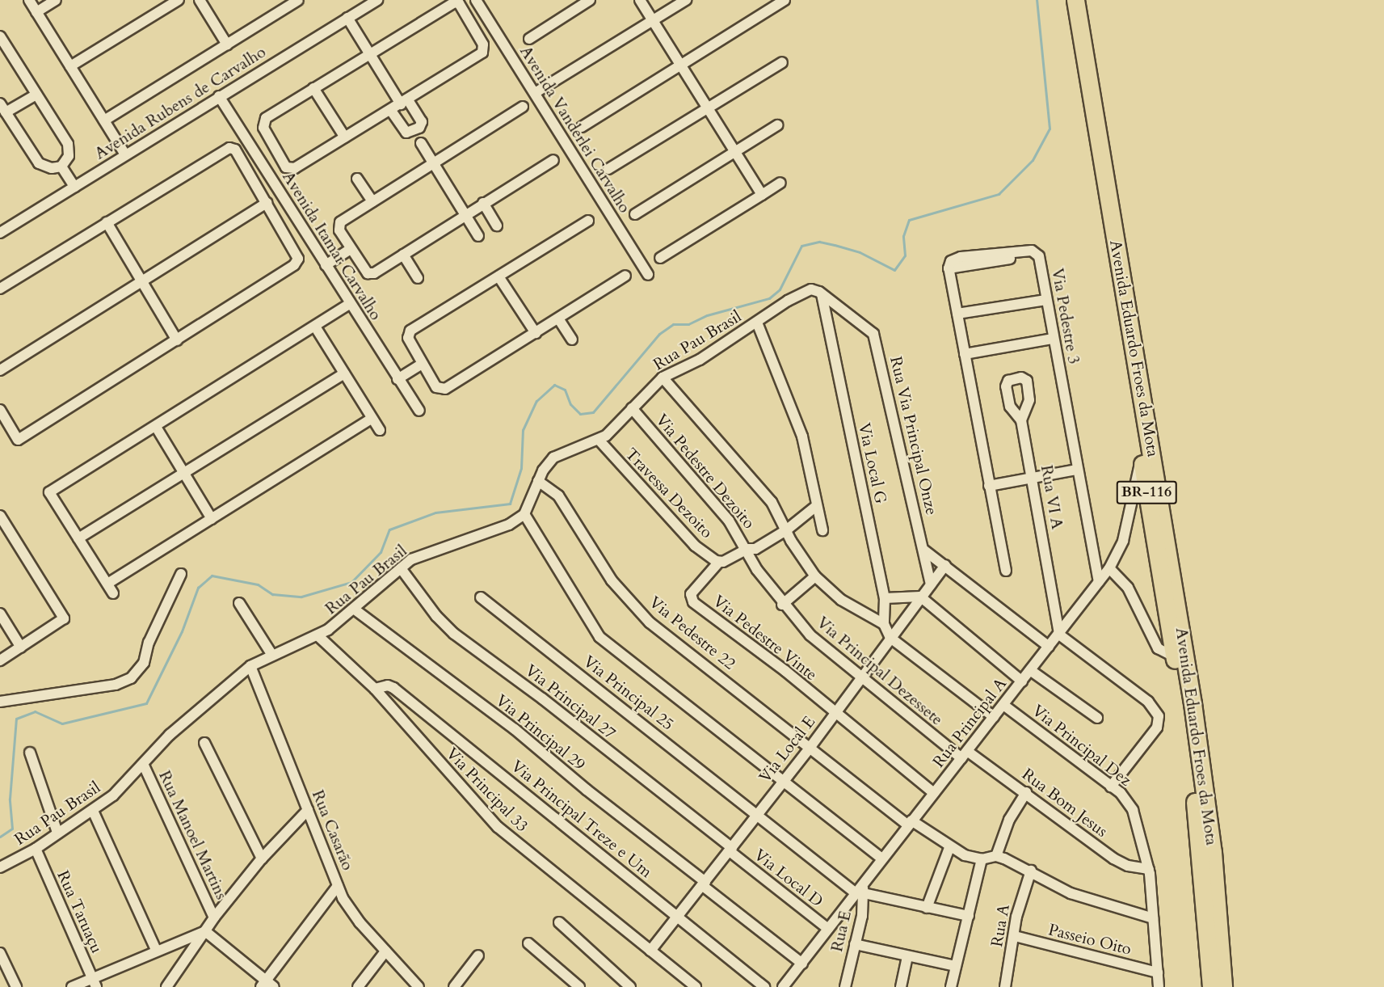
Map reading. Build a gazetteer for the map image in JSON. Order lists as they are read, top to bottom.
{
  "streets": {
    "highway": ["Avenida Eduardo Froes da Mota", "BR-116"],
    "street": [
      "Avenida Rubens de Carvalho",
      "Avenida Vanderlei Carvalho",
      "Avenida Itamar Carvalho",
      "Via Pedestre 3",
      "Rua Pau Brasil",
      "Rua Via Principal Onze",
      "Via Local G",
      "Via Pedestre Dezoito",
      "Travessa Dezoito",
      "Rua VI A",
      "Via Pedestre 22",
      "Via Pedestre Vinte",
      "Via Principal Dezessete",
      "Via Principal 25",
      "Via Principal 27",
      "Rua Principal A",
      "Via Principal 29",
      "Via Principal Dez",
      "Via Local E",
      "Via Principal 33",
      "Rua Bom Jesus",
      "Via Principal Treze e Um",
      "Rua Casarão",
      "Rua Manoel Martins",
      "Via Local D",
      "Rua Taruaçu",
      "Rua A",
      "Rua E",
      "Passeio Oito"
    ]
  },
  "crossings": [
    ["Avenida Rubens de Carvalho", "Avenida Itamar Carvalho"],
    ["Via Pedestre 3", "Rua Principal A"],
    ["Rua Pau Brasil", "Rua Via Principal Onze"],
    ["Rua Pau Brasil", "Via Local G"],
    ["Rua Pau Brasil", "Via Pedestre Dezoito"],
    ["Rua Pau Brasil", "Travessa Dezoito"],
    ["Rua Pau Brasil", "Via Pedestre 22"],
    ["Rua Pau Brasil", "Via Principal 27"],
    ["Rua Pau Brasil", "Via Principal 29"],
    ["Rua Pau Brasil", "Via Principal 33"],
    ["Rua Pau Brasil", "Rua Casarão"],
    ["Rua Pau Brasil", "Rua Manoel Martins"],
    ["Rua Pau Brasil", "Rua Taruaçu"],
    ["Avenida Eduardo Froes da Mota", "Rua Principal A"],
    ["Rua Via Principal Onze", "Via Local G"],
    ["Rua Via Principal Onze", "Via Local E"],
    ["Via Local G", "Via Local E"],
    ["Via Pedestre Dezoito", "Via Principal Dezessete"],
    ["Travessa Dezoito", "Via Pedestre Vinte"],
    ["Rua VI A", "Rua Principal A"],
    ["Via Pedestre 22", "Rua Principal A"],
    ["Via Pedestre 22", "Via Local E"],
    ["Via Pedestre Vinte", "Via Local E"],
    ["Via Principal Dezessete", "Rua Principal A"],
    ["Via Principal Dezessete", "Via Local E"],
    ["Via Principal Dezessete", "Rua Bom Jesus"],
    ["Via Principal 25", "Rua Principal A"],
    ["Via Principal 25", "Via Local E"],
    ["Via Principal 25", "Rua E"],
    ["Via Principal 27", "Via Local E"],
    ["Via Principal 27", "Via Local D"],
    ["Rua Principal A", "Via Principal 29"],
    ["Rua Principal A", "Via Principal Dez"],
    ["Rua Principal A", "Rua Bom Jesus"],
    ["Rua Principal A", "Via Local D"],
    ["Rua Principal A", "Rua E"],
    ["Via Principal 29", "Via Local E"],
    ["Via Principal Dez", "Rua Bom Jesus"],
    ["Via Principal Dez", "Passeio Oito"],
    ["Via Local E", "Via Principal 33"],
    ["Via Local E", "Via Principal Treze e Um"],
    ["Via Local E", "Via Local D"],
    ["Via Principal 33", "Via Principal Treze e Um"],
    ["Rua A", "Passeio Oito"]
  ]
}
